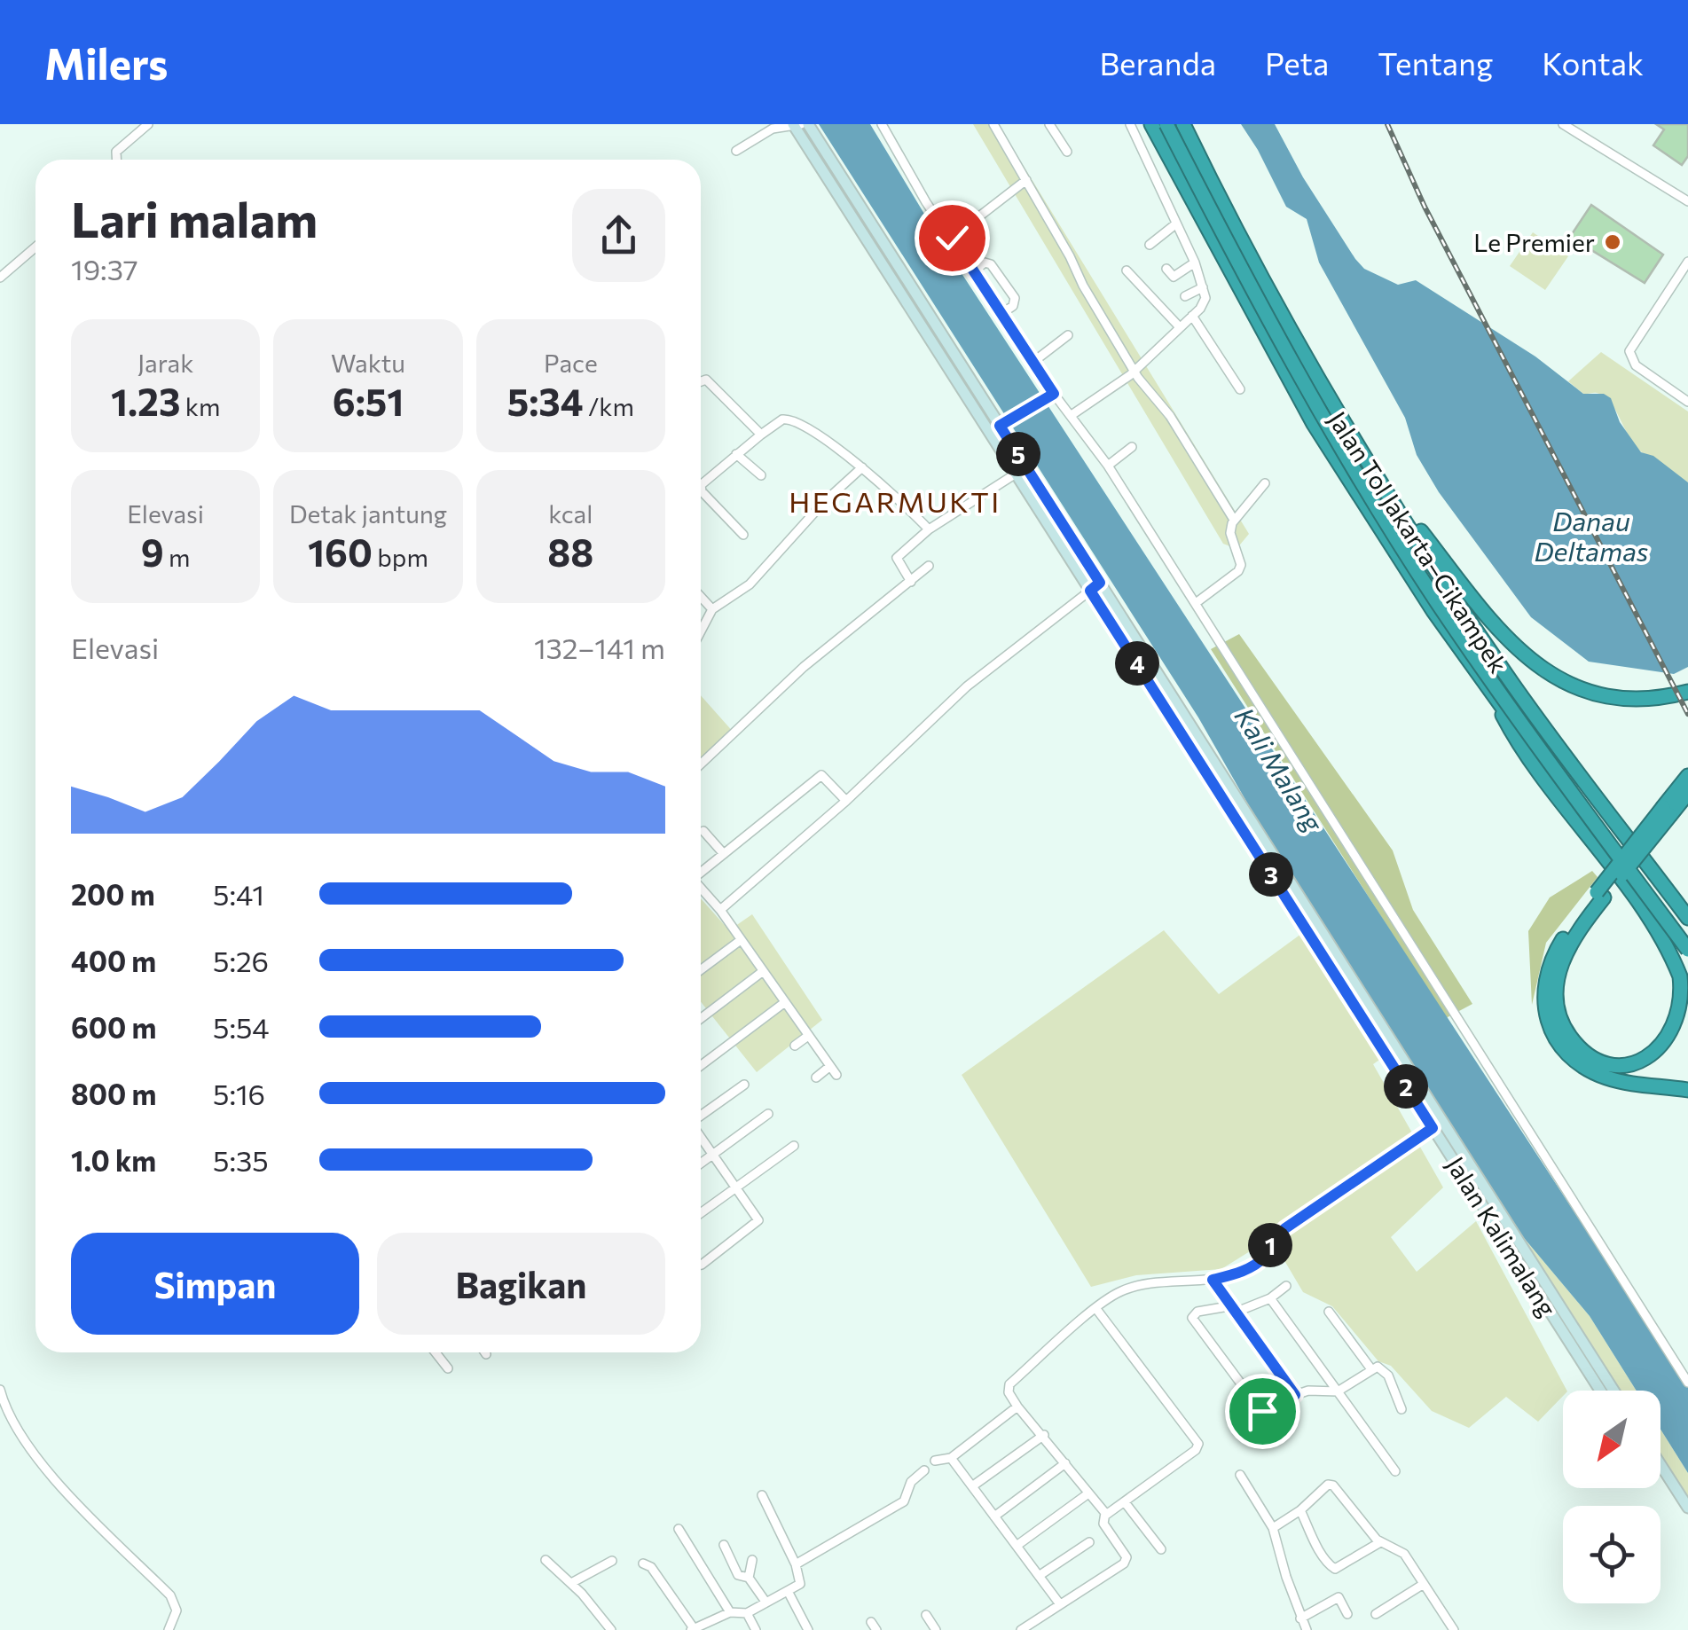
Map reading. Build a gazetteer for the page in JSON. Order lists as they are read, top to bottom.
{
  "streets": {
    "highway": ["Jalan Tol Jakarta–Cikampek"],
    "main road": ["Jalan Kalimalang"]
  },
  "districts": ["HEGARMUKTI"],
  "water": ["Danau Deltamas", "Kali Malang"],
  "places": ["Le Premier"],
  "north": "bottom left",
  "page": {
    "header": "Milers",
    "nav": [
      "Beranda",
      "Peta",
      "Tentang",
      "Kontak"
    ],
    "heading": ["Lari malam", "19:37"],
    "stats": [
      ["Jarak", "1.23 km"],
      ["Waktu", "6:51"],
      ["Pace", "5:34 /km"],
      ["Elevasi", "9 m"],
      ["Detak jantung", "160 bpm"],
      ["kcal", "88"]
    ],
    "pins": [
      "5",
      "4",
      "3",
      "2",
      "1"
    ],
    "chart": ["Elevasi", "132–141 m"],
    "list": [
      {
        "name": "200 m",
        "note": "5:41"
      },
      {
        "name": "400 m",
        "note": "5:26"
      },
      {
        "name": "600 m",
        "note": "5:54"
      },
      {
        "name": "800 m",
        "note": "5:16"
      },
      {
        "name": "1.0 km",
        "note": "5:35"
      }
    ],
    "buttons": ["Simpan", "Bagikan"]
  }
}
